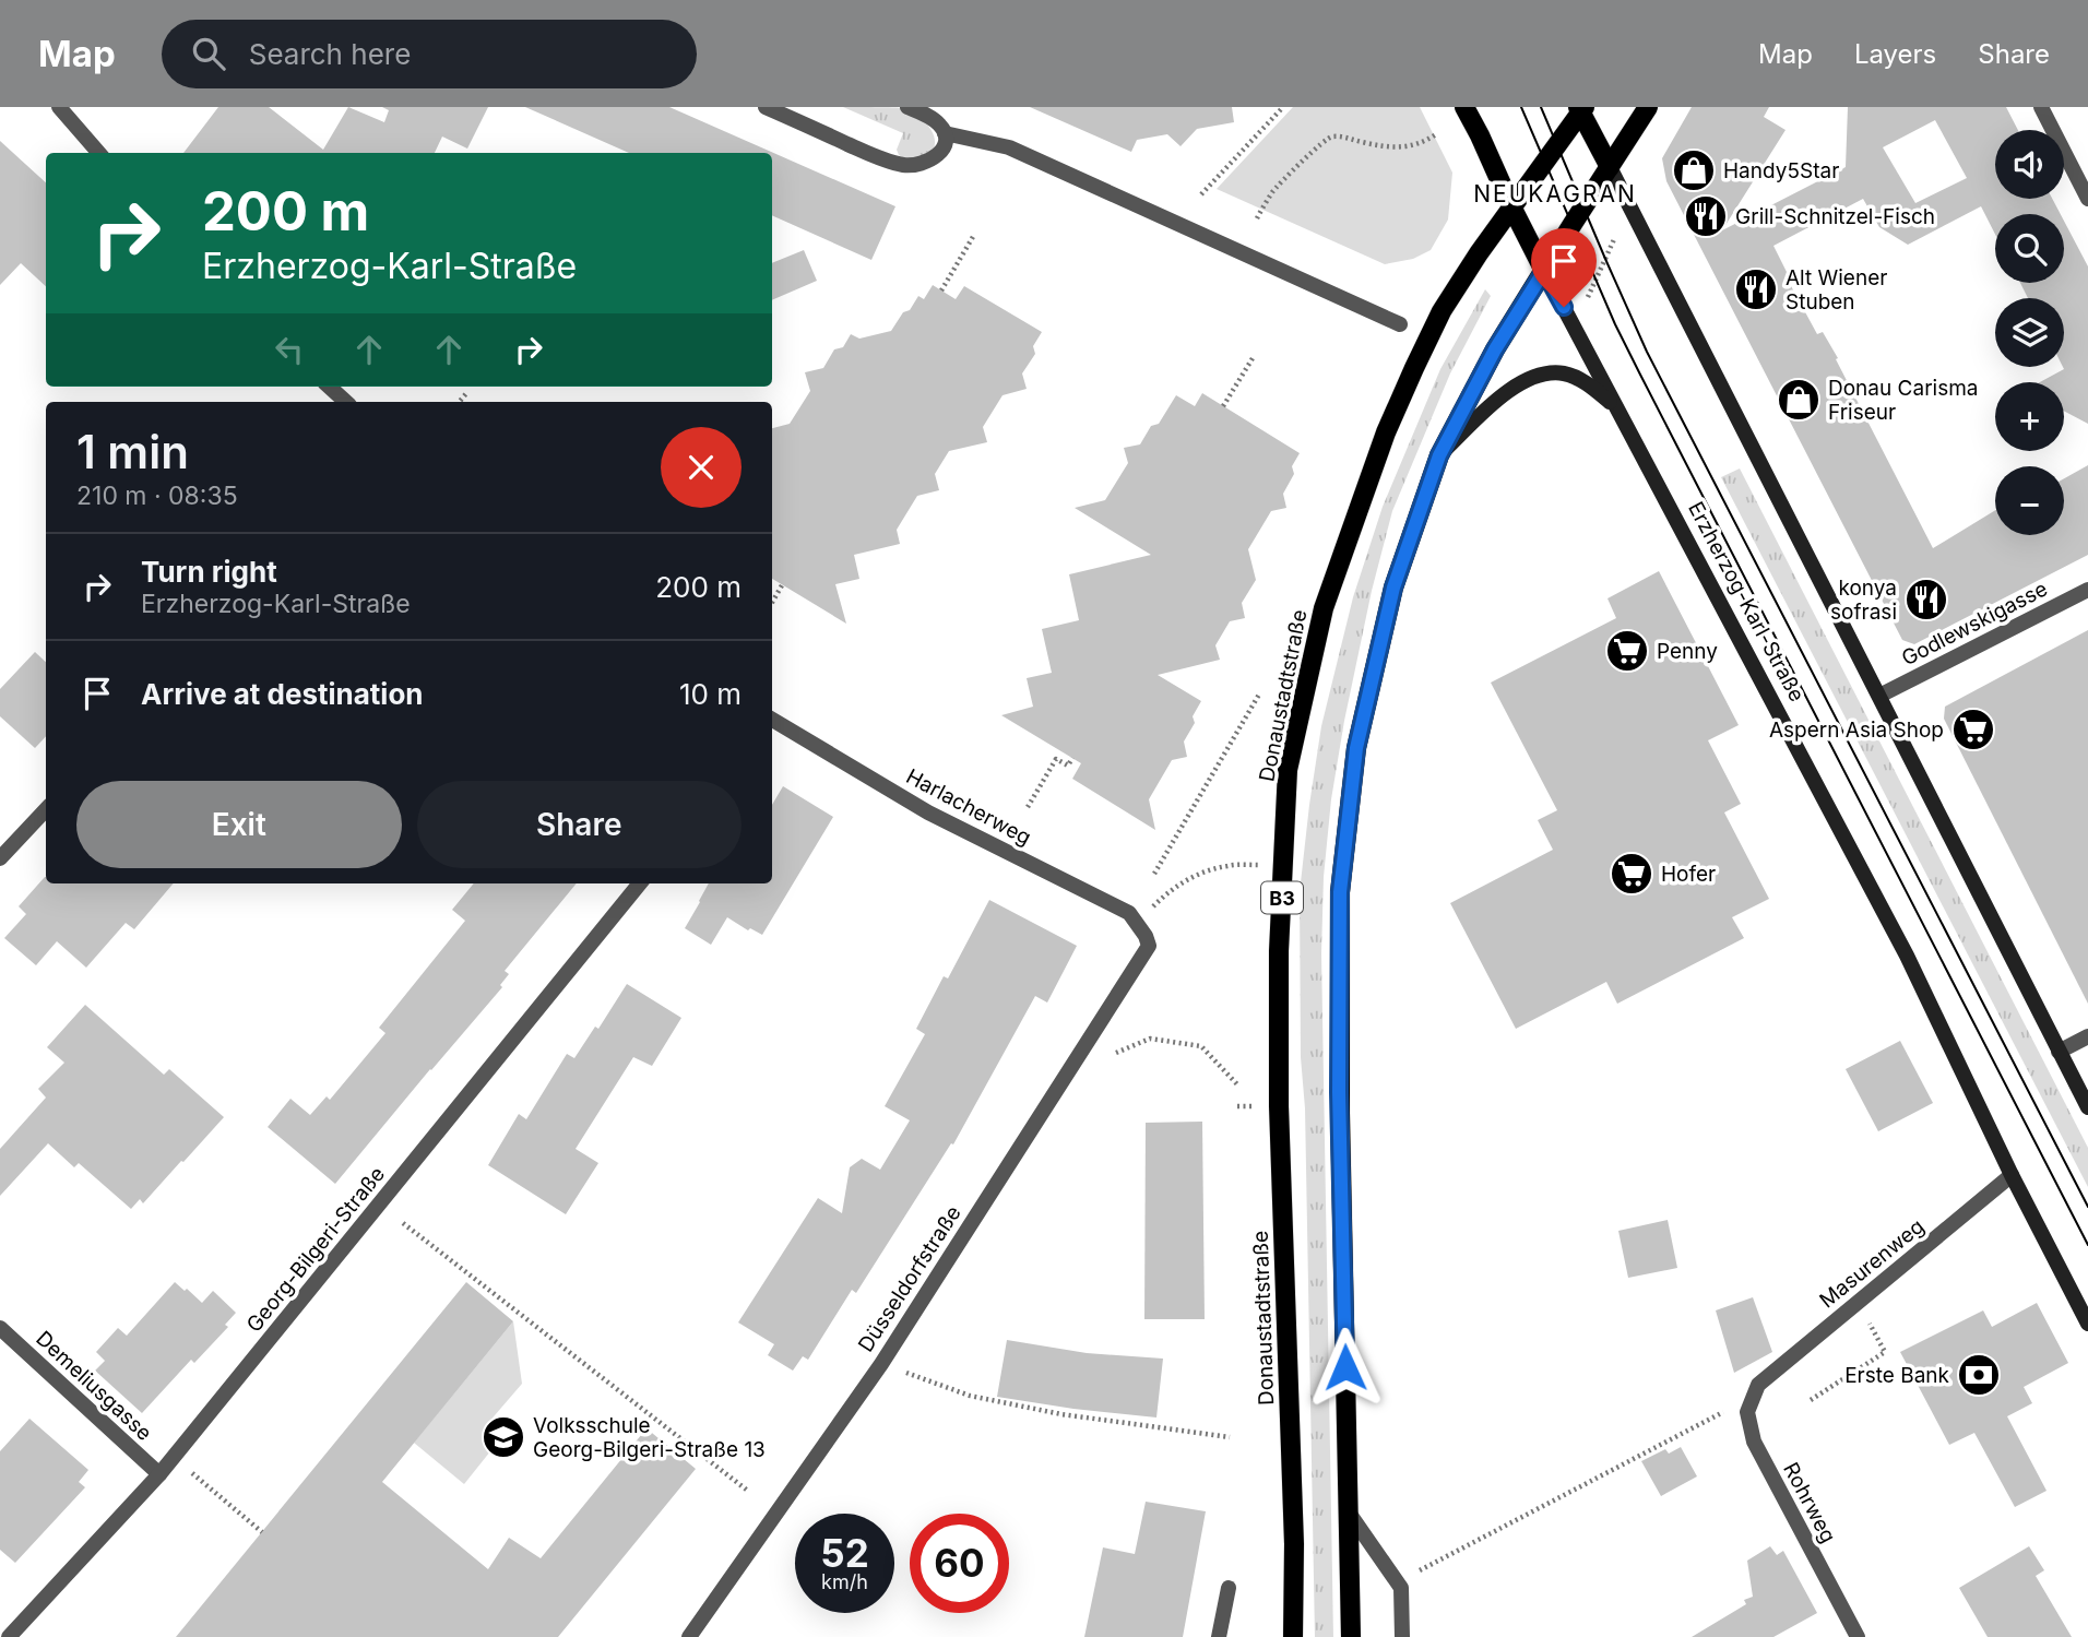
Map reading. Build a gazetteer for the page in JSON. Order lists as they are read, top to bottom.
{
  "streets": {
    "main road": ["Erzherzog-Karl-Straße", "Donaustadtstraße", "B3"],
    "street": [
      "Godlewskigasse",
      "Harlacherweg",
      "Georg-Bilgeri-Straße",
      "Masurenweg",
      "Düsseldorfstraße",
      "Demeliusgasse",
      "Rohrweg"
    ]
  },
  "crossings": [
    ["Erzherzog-Karl-Straße", "Donaustadtstraße"],
    ["Erzherzog-Karl-Straße", "Masurenweg"],
    ["Harlacherweg", "Düsseldorfstraße"],
    ["Georg-Bilgeri-Straße", "Demeliusgasse"],
    ["Masurenweg", "Rohrweg"]
  ],
  "districts": ["NEUKAGRAN"],
  "places": {
    "shop": ["Handy5Star", "Donau Carisma Friseur"],
    "restaurant": ["Grill-Schnitzel-Fisch", "Alt Wiener Stuben", "konya sofrasi"],
    "supermarket": ["Penny", "Aspern Asia Shop", "Hofer"],
    "bank": ["Erste Bank"],
    "school or university": ["Volksschule Georg-Bilgeri-Straße 13"]
  },
  "page": {
    "header": "Map",
    "search": "Search here",
    "nav": ["Map", "Layers", "Share"],
    "map_buttons": ["+", "−"],
    "turn": ["200 m", "Erzherzog-Karl-Straße"],
    "heading": ["1 min", "210 m · 08:35"],
    "list": [
      {
        "name": "Turn right",
        "note": "Erzherzog-Karl-Straße",
        "value": "200 m"
      },
      {
        "name": "Arrive at destination",
        "value": "10 m"
      }
    ],
    "buttons": ["Exit", "Share"],
    "speed": "52 km/h",
    "limit": "60"
  }
}
